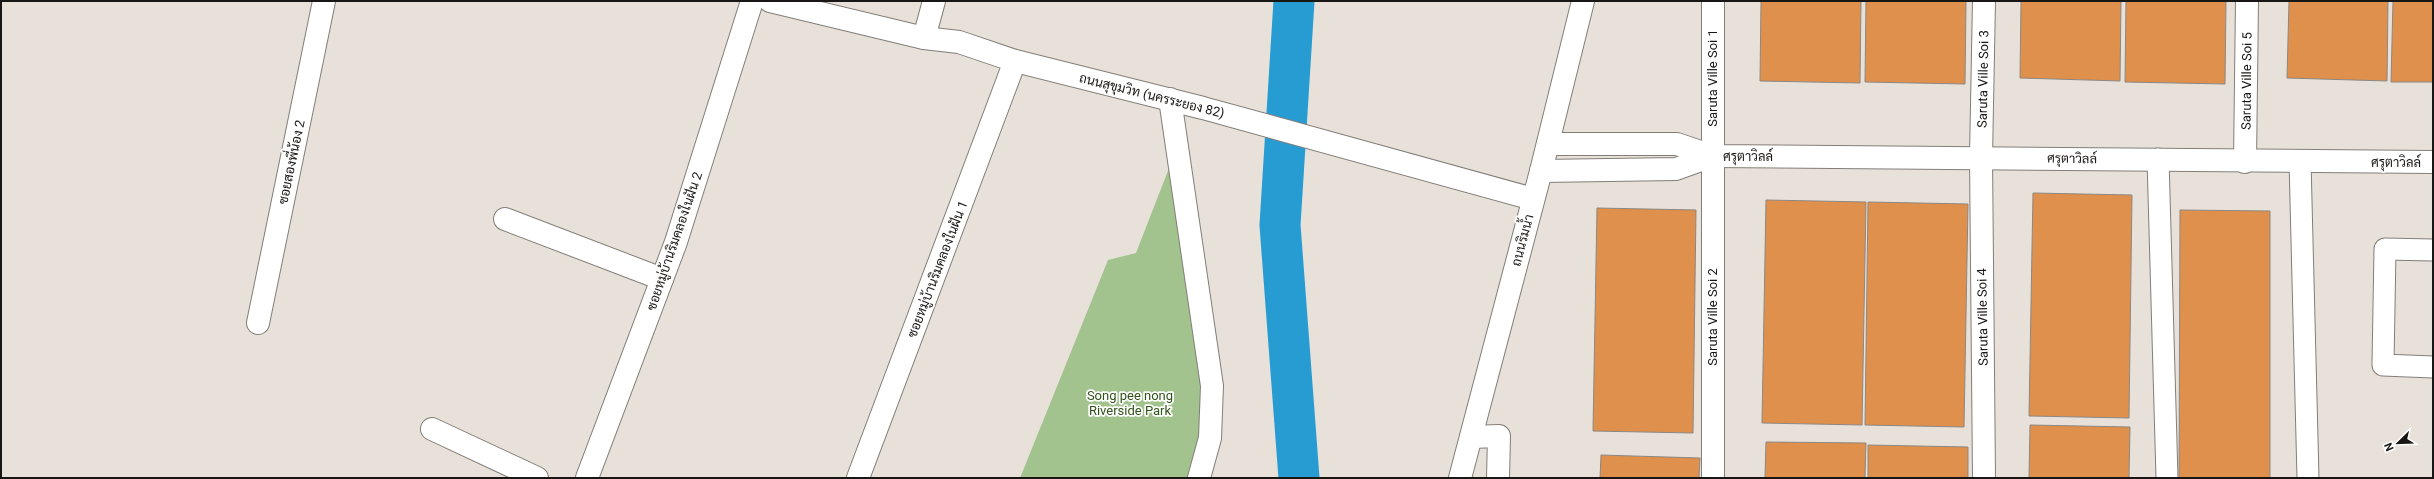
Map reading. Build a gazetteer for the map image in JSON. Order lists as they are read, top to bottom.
{
  "streets": {
    "street": [
      "Saruta Ville Soi 1",
      "Saruta Ville Soi 3",
      "Saruta Ville Soi 5",
      "ถนนสุขุมวิท (นครระยอง 82)",
      "ศรุตาวิลล์",
      "ซอยสองพี่น้อง 2",
      "ถนนริมน้ำ",
      "ซอยหมู่บ้านริมคลองในฝัน 2",
      "ซอยหมู่บ้านริมคลองในฝัน 1",
      "Saruta Ville Soi 2",
      "Saruta Ville Soi 4"
    ]
  },
  "crossings": [
    ["Saruta Ville Soi 1", "ศรุตาวิลล์"],
    ["Saruta Ville Soi 1", "Saruta Ville Soi 2"],
    ["Saruta Ville Soi 3", "ศรุตาวิลล์"],
    ["Saruta Ville Soi 3", "Saruta Ville Soi 4"],
    ["Saruta Ville Soi 5", "ศรุตาวิลล์"],
    ["ถนนสุขุมวิท (นครระยอง 82)", "ถนนริมน้ำ"],
    ["ถนนสุขุมวิท (นครระยอง 82)", "ซอยหมู่บ้านริมคลองในฝัน 1"],
    ["ศรุตาวิลล์", "ถนนริมน้ำ"],
    ["ศรุตาวิลล์", "Saruta Ville Soi 2"],
    ["ศรุตาวิลล์", "Saruta Ville Soi 4"]
  ],
  "parks": ["Song pee nong Riverside Park"],
  "north": "bottom left"
}
